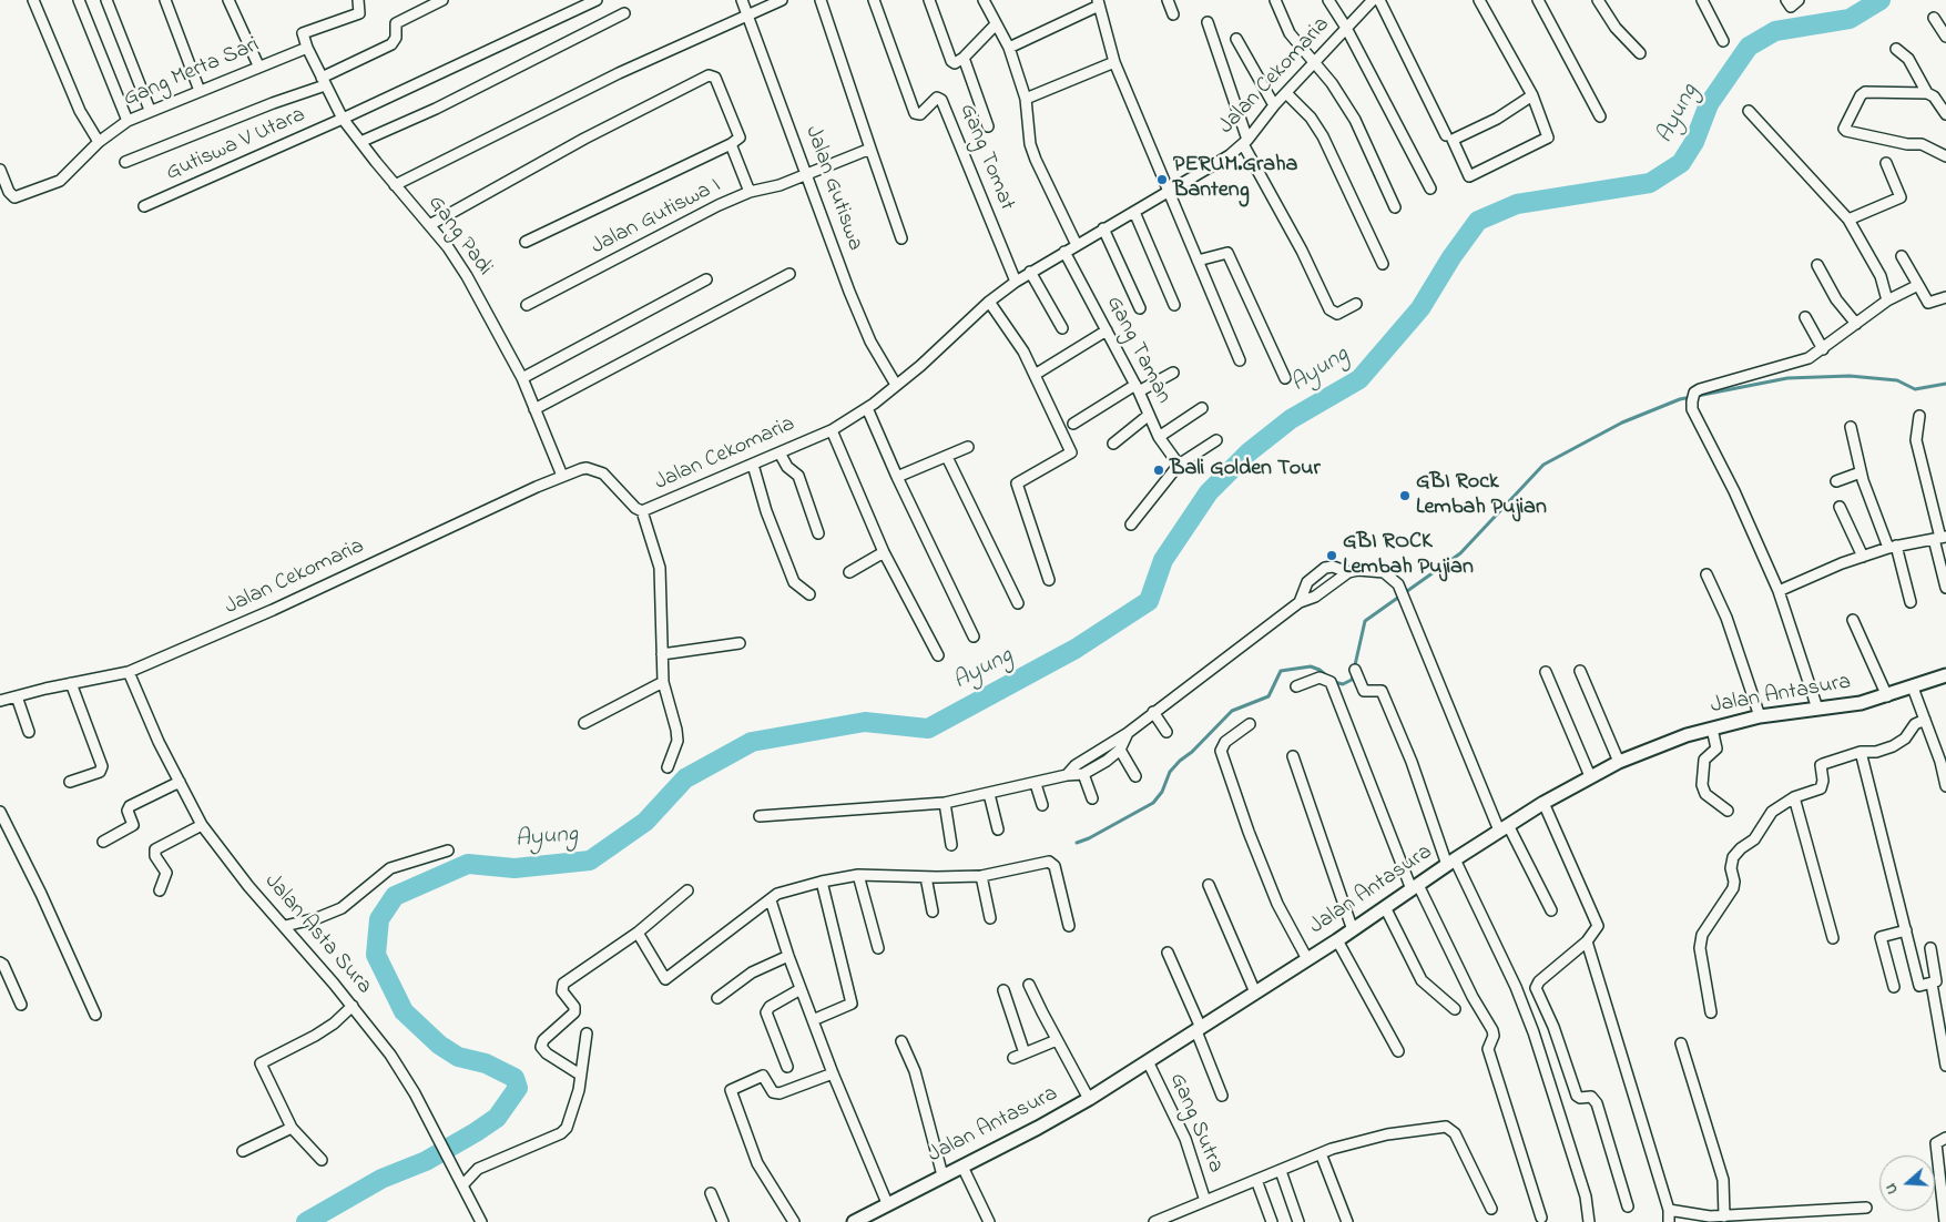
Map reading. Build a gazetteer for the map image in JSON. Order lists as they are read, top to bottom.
{
  "streets": {
    "main road": ["Jalan Antasura"],
    "street": [
      "Gang Merta Sari",
      "Jalan Cekomaria",
      "Gutiswa V Utara",
      "Gang Tomat",
      "Jalan Gutiswa",
      "Jalan Gutiswa I",
      "Gang Padi",
      "Gang Taman",
      "Jalan Asta Sura",
      "Gang Sutra"
    ]
  },
  "crossings": [
    ["Gang Merta Sari", "Gang Padi"],
    ["Jalan Cekomaria", "Gang Tomat"],
    ["Jalan Cekomaria", "Jalan Gutiswa"],
    ["Jalan Cekomaria", "Gang Padi"],
    ["Jalan Cekomaria", "Gang Taman"],
    ["Jalan Cekomaria", "Jalan Asta Sura"],
    ["Gutiswa V Utara", "Gang Padi"],
    ["Jalan Gutiswa", "Jalan Gutiswa I"],
    ["Jalan Antasura", "Gang Sutra"]
  ],
  "water": ["Ayung"],
  "places": [
    "PERUM.Graha Banteng",
    "Bali Golden Tour",
    "GBI Rock Lembah Pujian",
    "GBI ROCK Lembah Pujian"
  ],
  "north": "left"
}
